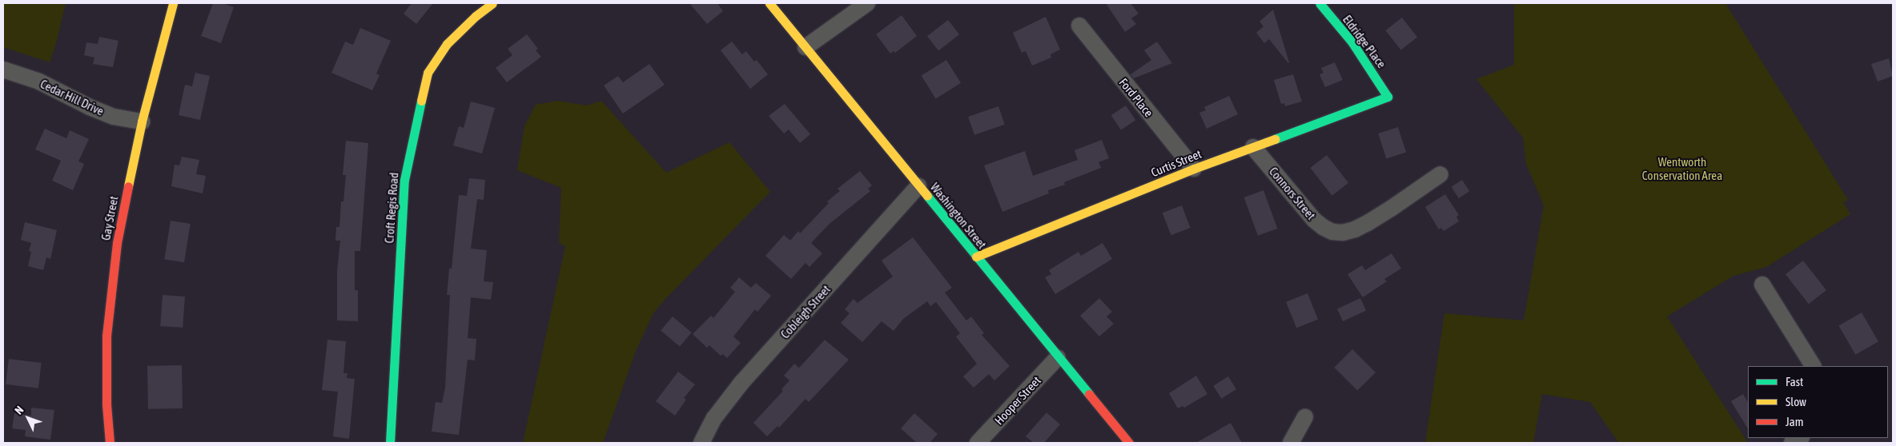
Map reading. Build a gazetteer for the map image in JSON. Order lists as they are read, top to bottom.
{
  "streets": {
    "street": [
      "Eldridge Place",
      "Cedar Hill Drive",
      "Ford Place",
      "Curtis Street",
      "Connors Street",
      "Croft Regis Road",
      "Washington Street",
      "Gay Street",
      "Cobleigh Street",
      "Hooper Street"
    ]
  },
  "crossings": [
    ["Eldridge Place", "Curtis Street"],
    ["Cedar Hill Drive", "Gay Street"],
    ["Ford Place", "Curtis Street"],
    ["Curtis Street", "Connors Street"],
    ["Curtis Street", "Washington Street"],
    ["Washington Street", "Cobleigh Street"],
    ["Washington Street", "Hooper Street"]
  ],
  "parks": ["Wentworth Conservation Area"],
  "legend": ["Fast", "Slow", "Jam"],
  "north": "top left"
}
